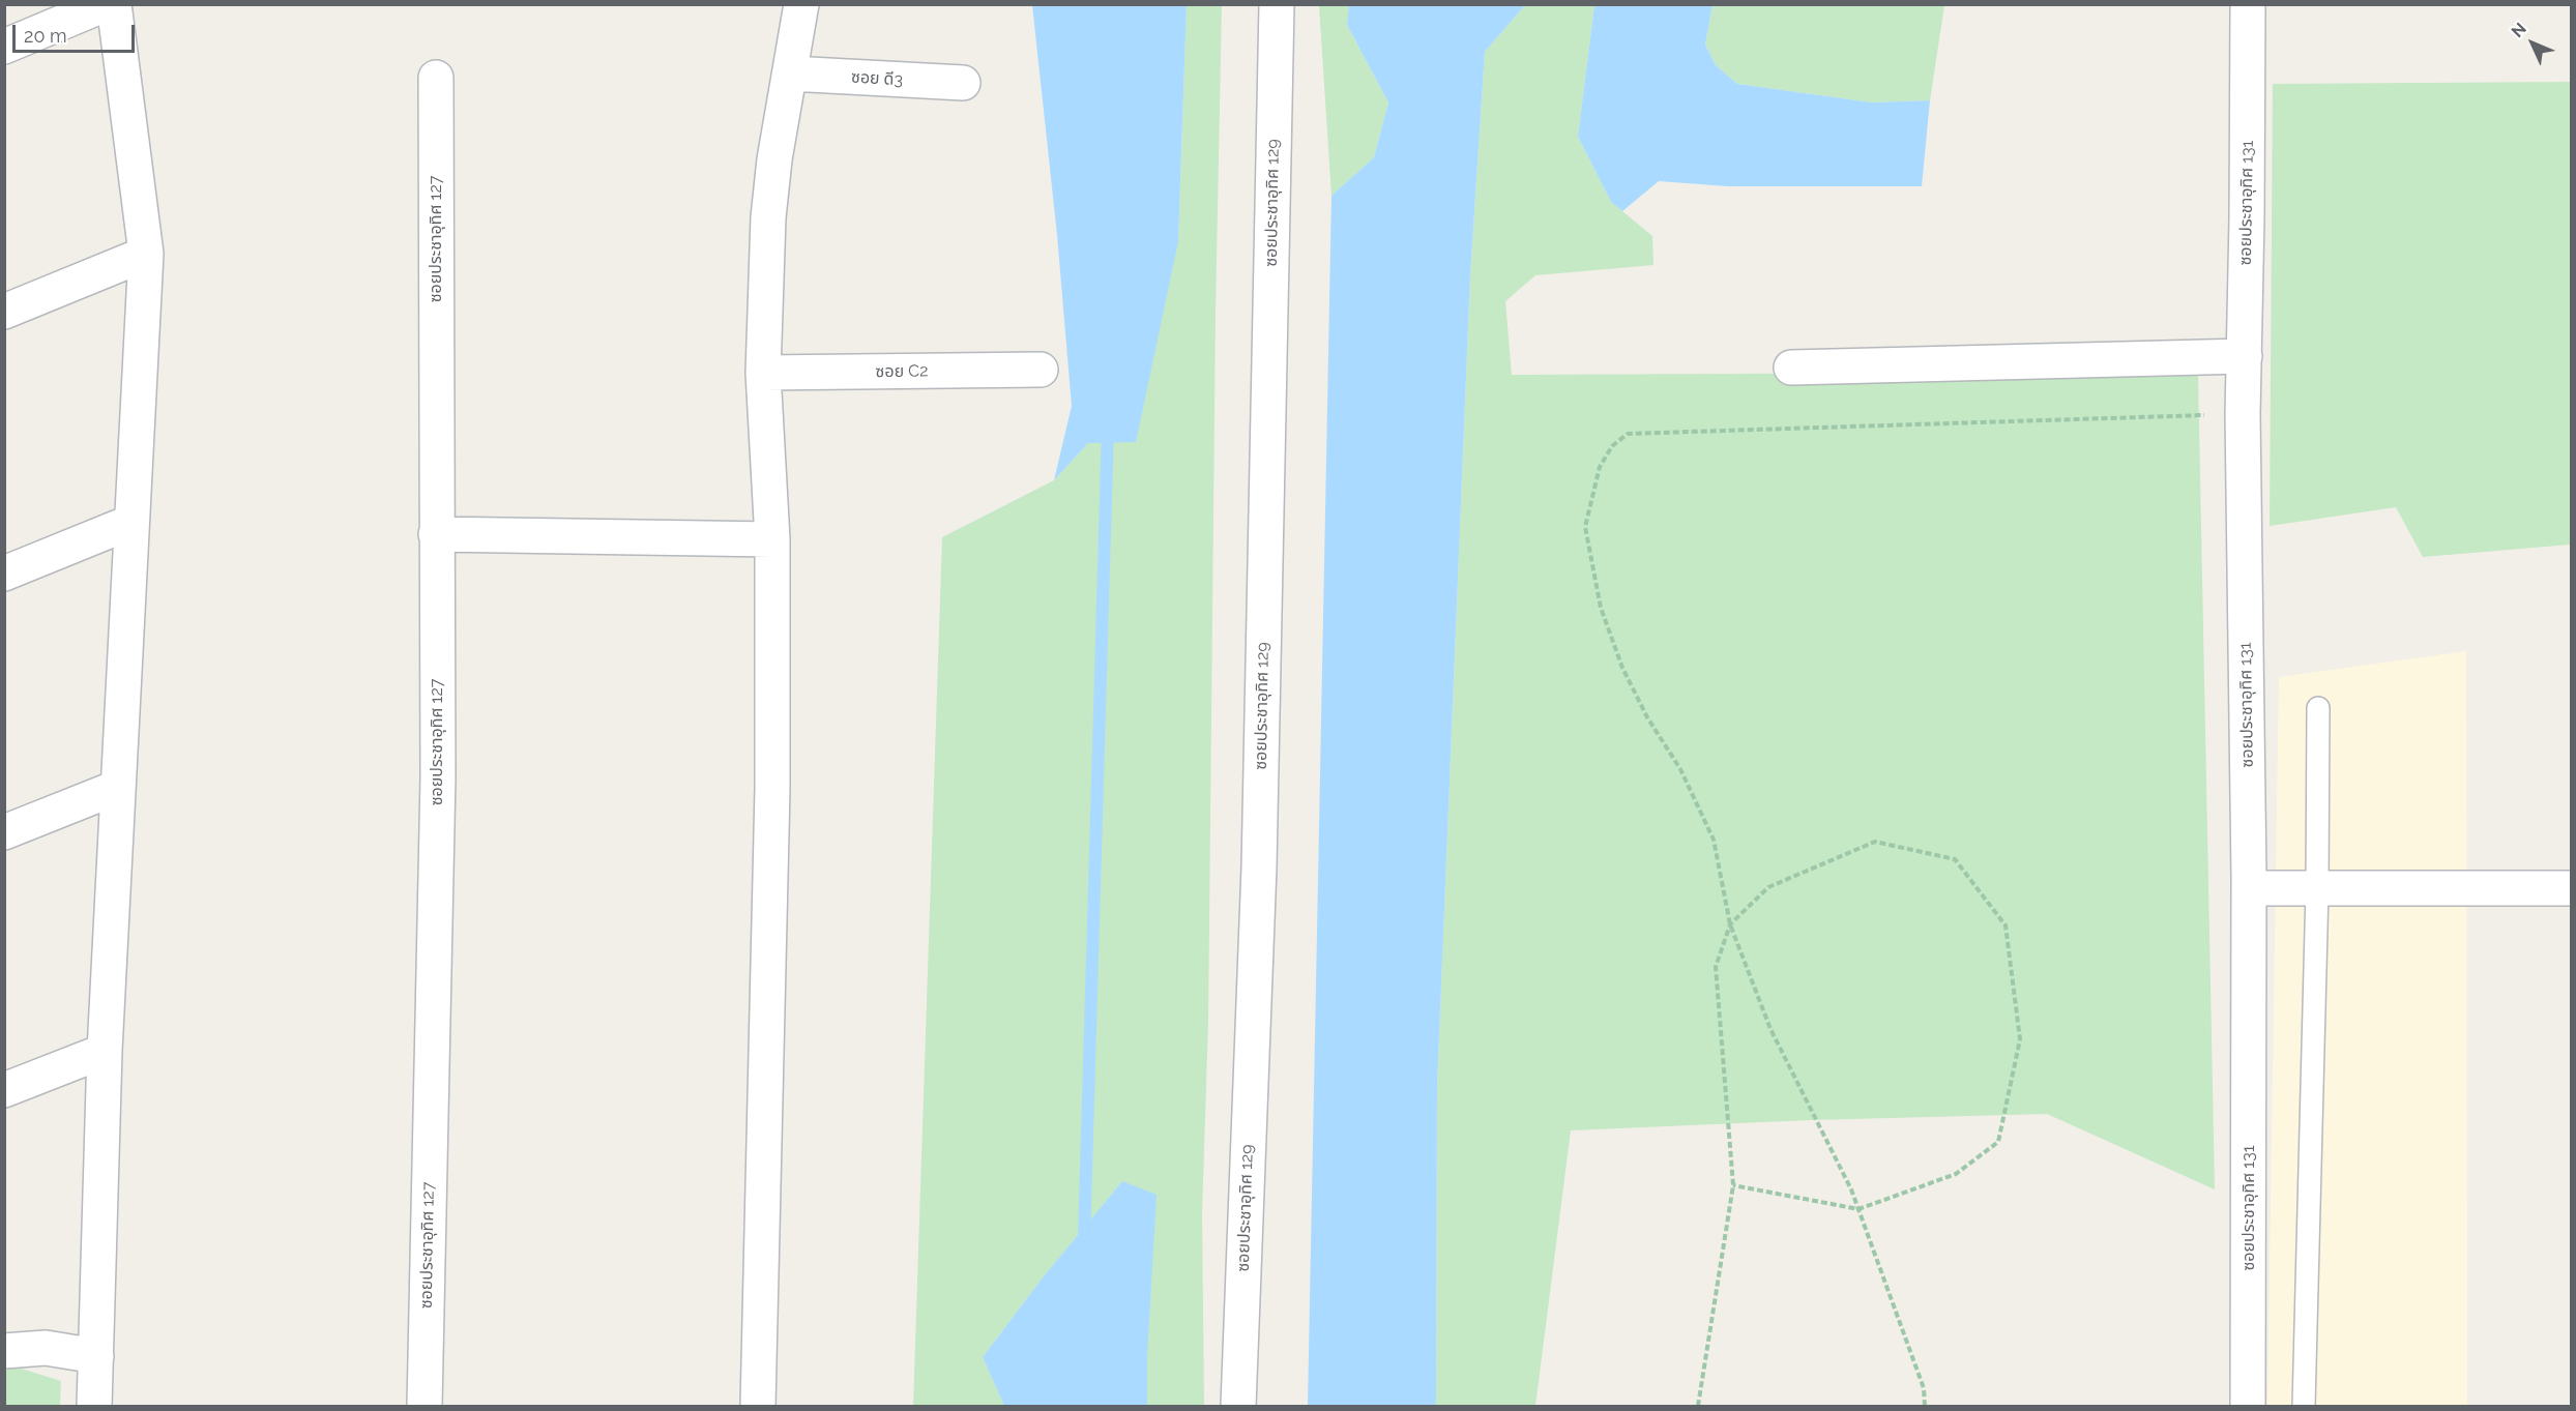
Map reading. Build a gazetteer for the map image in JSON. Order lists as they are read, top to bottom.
{
  "streets": {
    "street": [
      "ซอย ดี3",
      "ซอยประชาอุทิศ 129",
      "ซอยประชาอุทิศ 131",
      "ซอยประชาอุทิศ 127",
      "ซอย C2"
    ]
  },
  "scale_bar": "20 m",
  "north": "top left"
}
